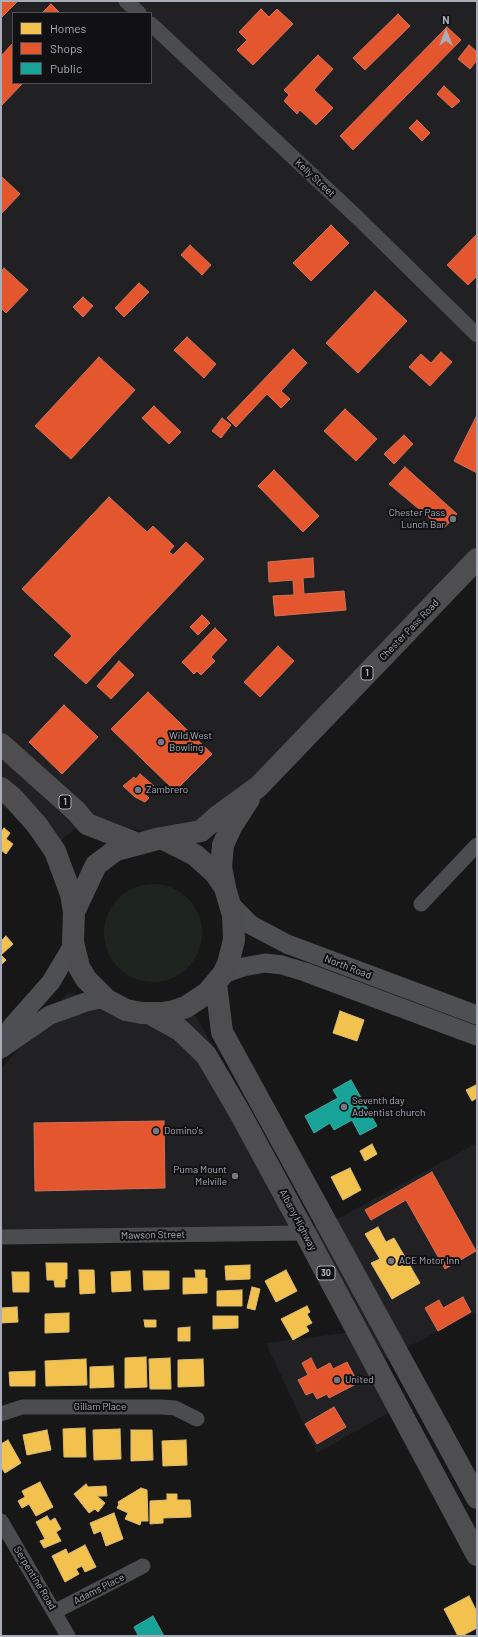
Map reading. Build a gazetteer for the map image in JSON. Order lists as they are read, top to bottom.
{
  "streets": {
    "highway": [
      "Chester Pass Road",
      "1",
      "Albany Highway",
      "30"
    ],
    "main road": ["North Road"],
    "street": [
      "Kelly Street",
      "Mawson Street",
      "Gillam Place",
      "Serpentine Road",
      "Adams Place"
    ]
  },
  "crossings": [
    ["Chester Pass Road", "1"],
    ["Chester Pass Road", "North Road"],
    ["1", "North Road"],
    ["1", "Albany Highway"],
    ["1", "30"],
    ["North Road", "30"],
    ["Albany Highway", "Mawson Street"],
    ["Serpentine Road", "Adams Place"]
  ],
  "places": [
    "Chester Pass Lunch Bar",
    "Wild West Bowling",
    "Zambrero",
    "Seventh day Adventist church",
    "Domino's",
    "Puma Mount Melville",
    "ACE Motor Inn",
    "United"
  ],
  "legend": ["Homes", "Shops", "Public"],
  "north": "top"
}
